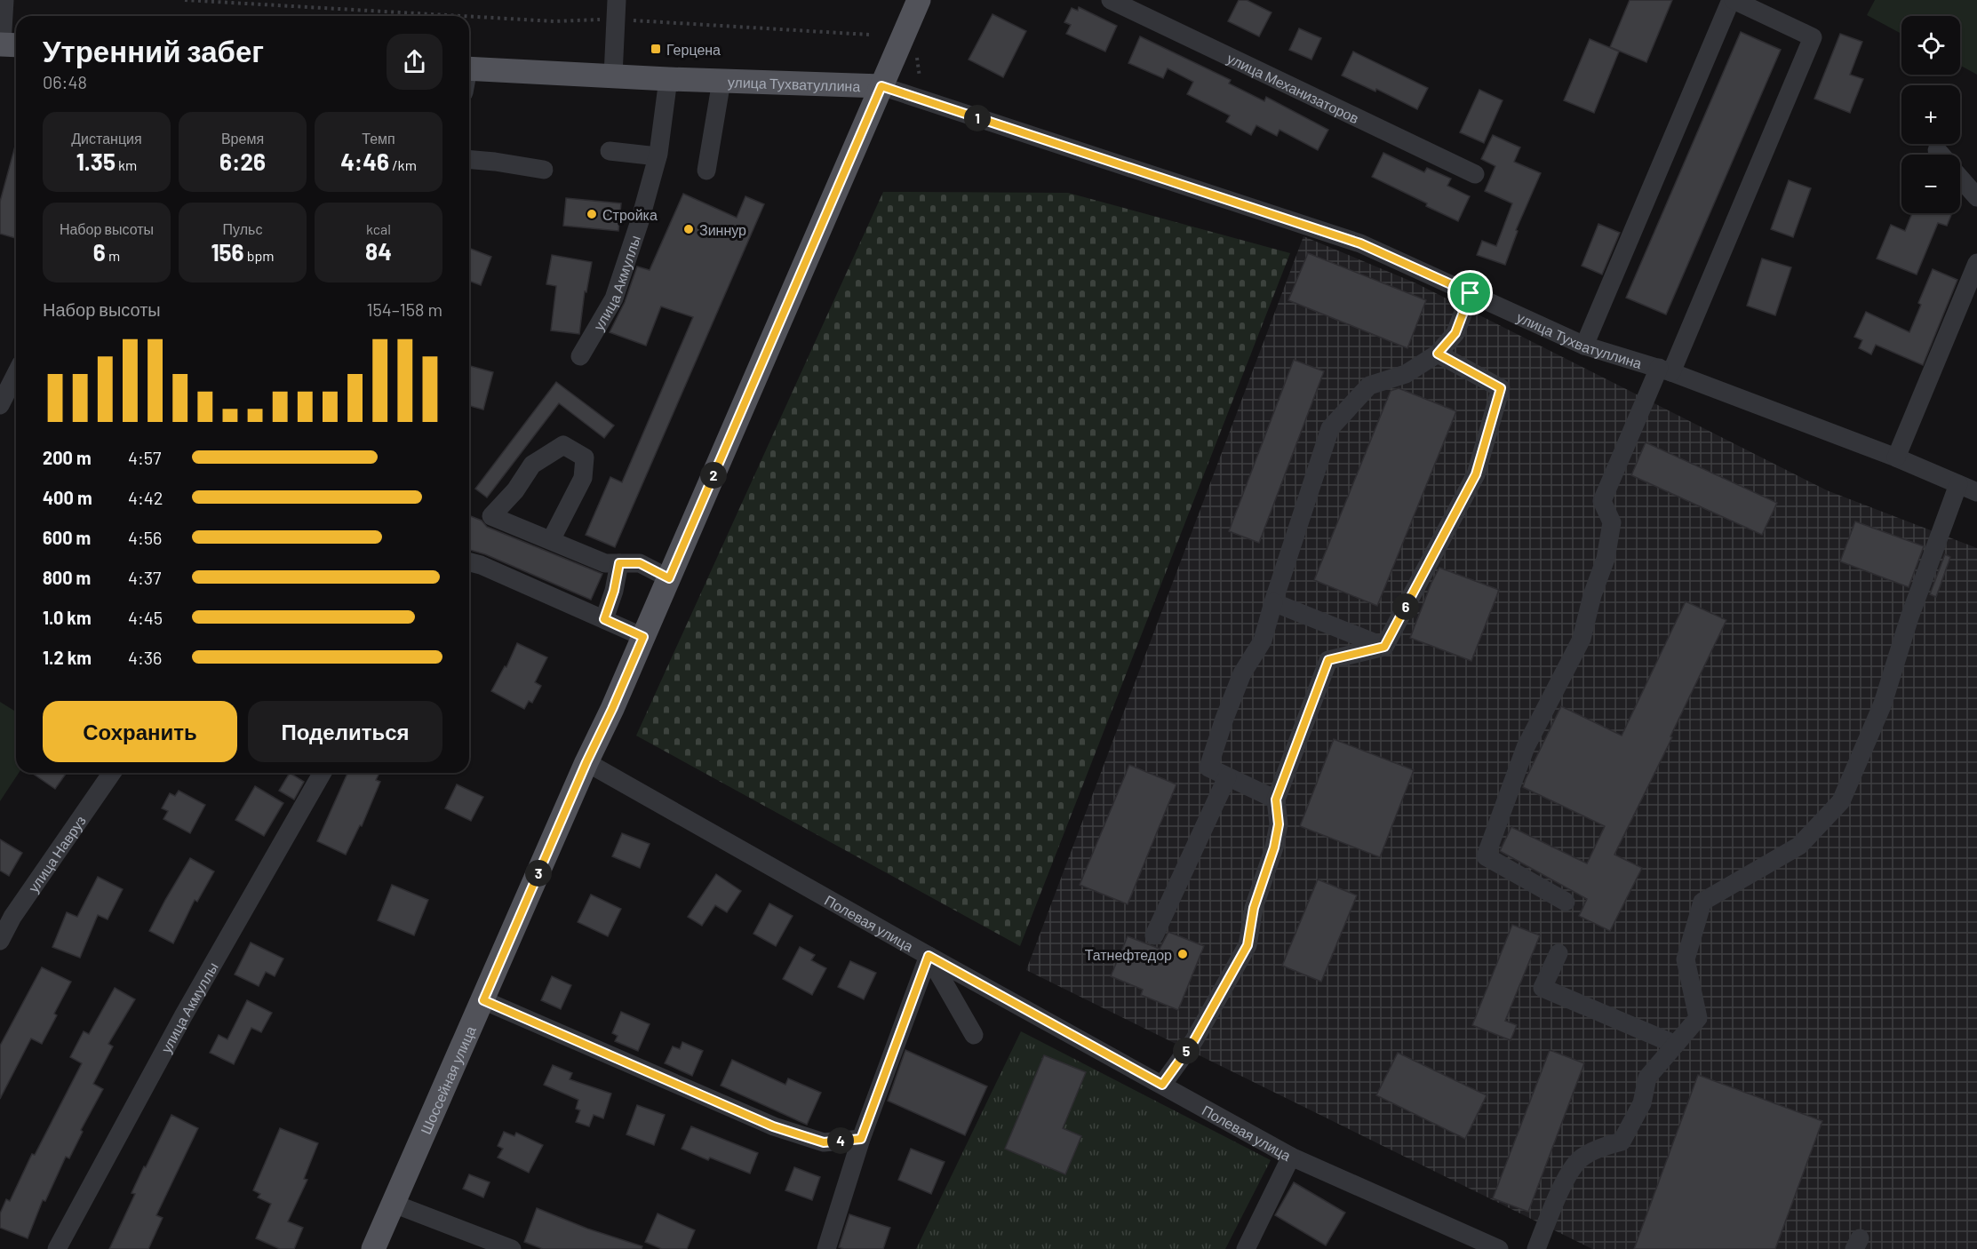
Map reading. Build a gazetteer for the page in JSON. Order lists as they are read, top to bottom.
{
  "streets": {
    "main road": ["улица Тухватуллина", "Шоссейная улица"],
    "street": [
      "улица Механизаторов",
      "улица Акмуллы",
      "улица Навруз",
      "Полевая улица"
    ]
  },
  "crossings": [
    ["улица Тухватуллина", "улица Акмуллы"],
    ["улица Тухватуллина", "Шоссейная улица"],
    ["Полевая улица", "Шоссейная улица"]
  ],
  "places": {
    "transit": ["Герцена"],
    "other": ["Стройка", "Зиннур", "Татнефтедор"]
  },
  "page": {
    "map_buttons": ["+", "−"],
    "heading": ["Утренний забег", "06:48"],
    "pins": [
      "1",
      "2",
      "6",
      "3",
      "5",
      "4"
    ],
    "stats": [
      ["Дистанция", "1.35 km"],
      ["Время", "6:26"],
      ["Темп", "4:46 /km"],
      ["Набор высоты", "6 m"],
      ["Пульс", "156 bpm"],
      ["kcal", "84"]
    ],
    "chart": ["Набор высоты", "154–158 m"],
    "list": [
      {
        "name": "200 m",
        "note": "4:57"
      },
      {
        "name": "400 m",
        "note": "4:42"
      },
      {
        "name": "600 m",
        "note": "4:56"
      },
      {
        "name": "800 m",
        "note": "4:37"
      },
      {
        "name": "1.0 km",
        "note": "4:45"
      },
      {
        "name": "1.2 km",
        "note": "4:36"
      }
    ],
    "buttons": ["Сохранить", "Поделиться"]
  }
}
